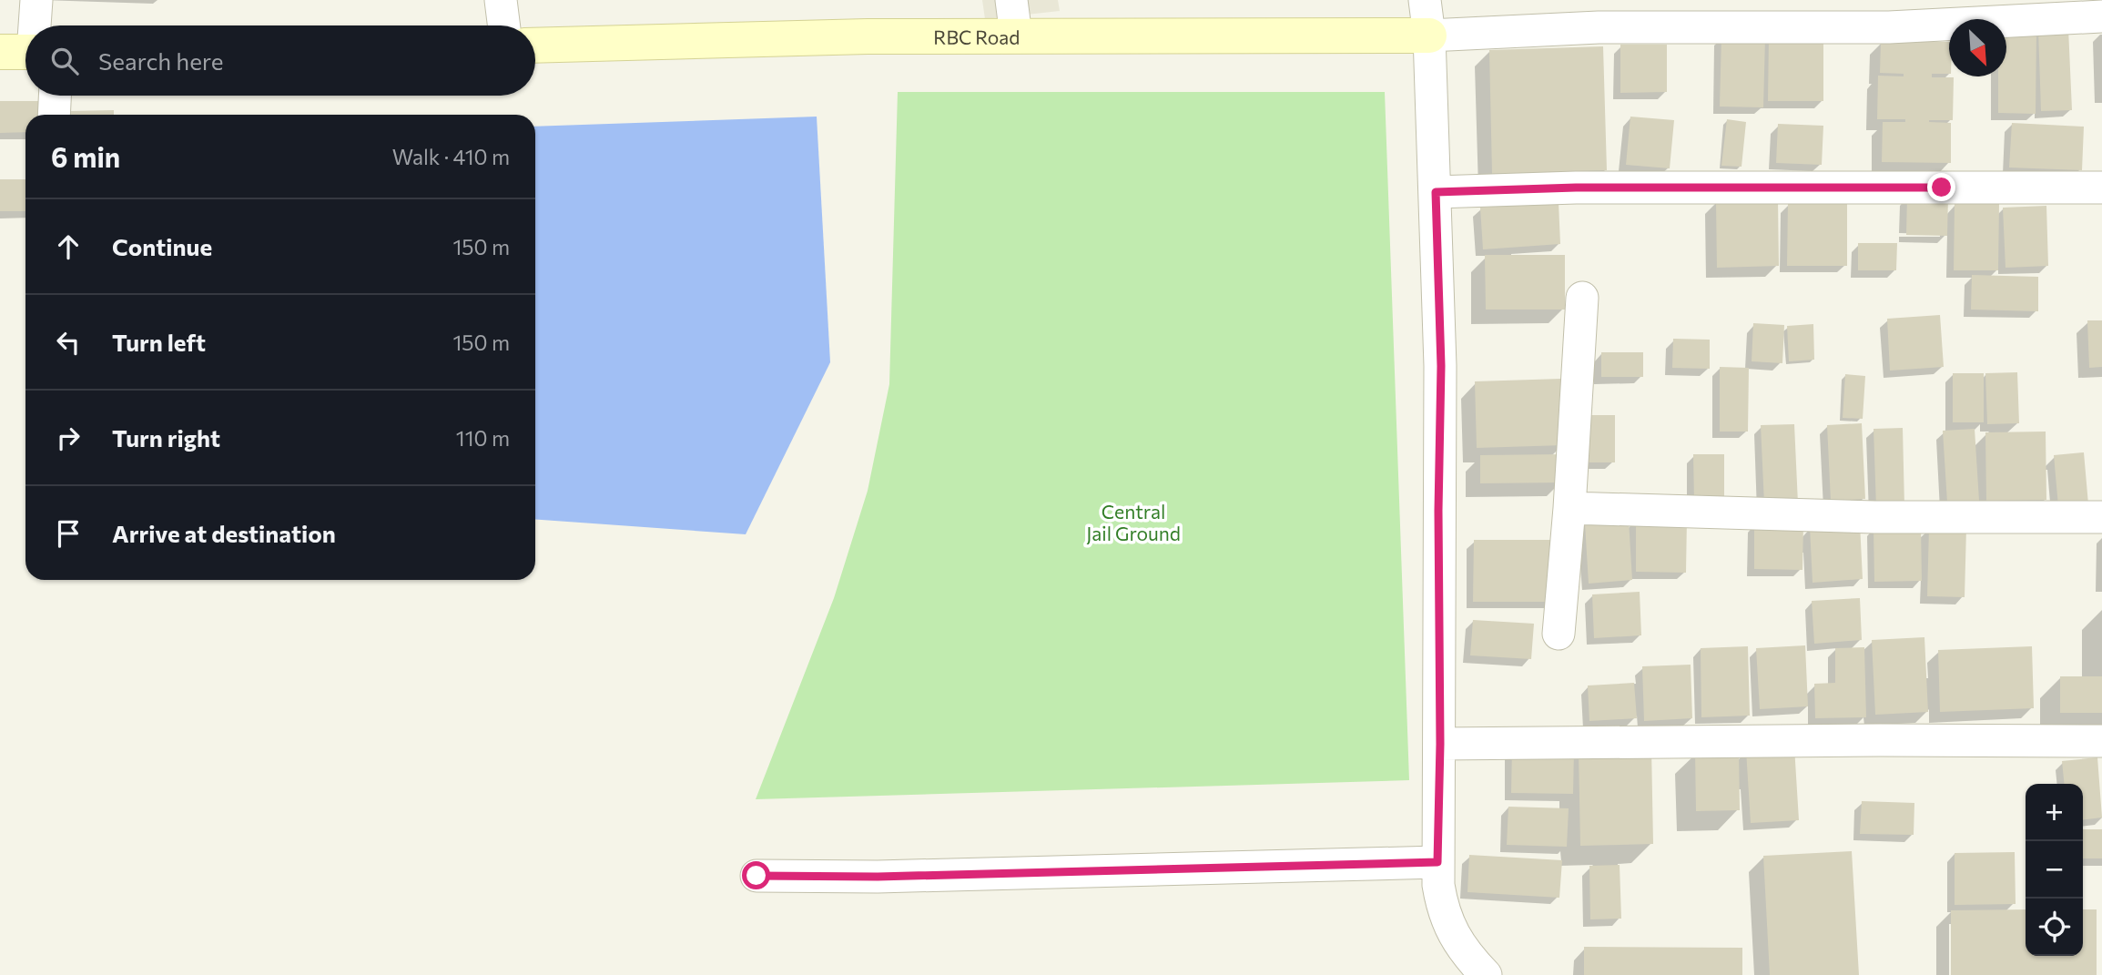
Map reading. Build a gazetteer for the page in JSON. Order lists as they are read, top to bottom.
{
  "streets": {
    "street": ["RBC Road"]
  },
  "parks": ["Central Jail Ground"],
  "north": "bottom right",
  "page": {
    "search": "Search here",
    "heading": ["6 min", "Walk · 410 m"],
    "list": [
      ["Continue", "150 m"],
      ["Turn left", "150 m"],
      ["Turn right", "110 m"],
      "Arrive at destination"
    ],
    "map_buttons": ["+", "−"]
  }
}
